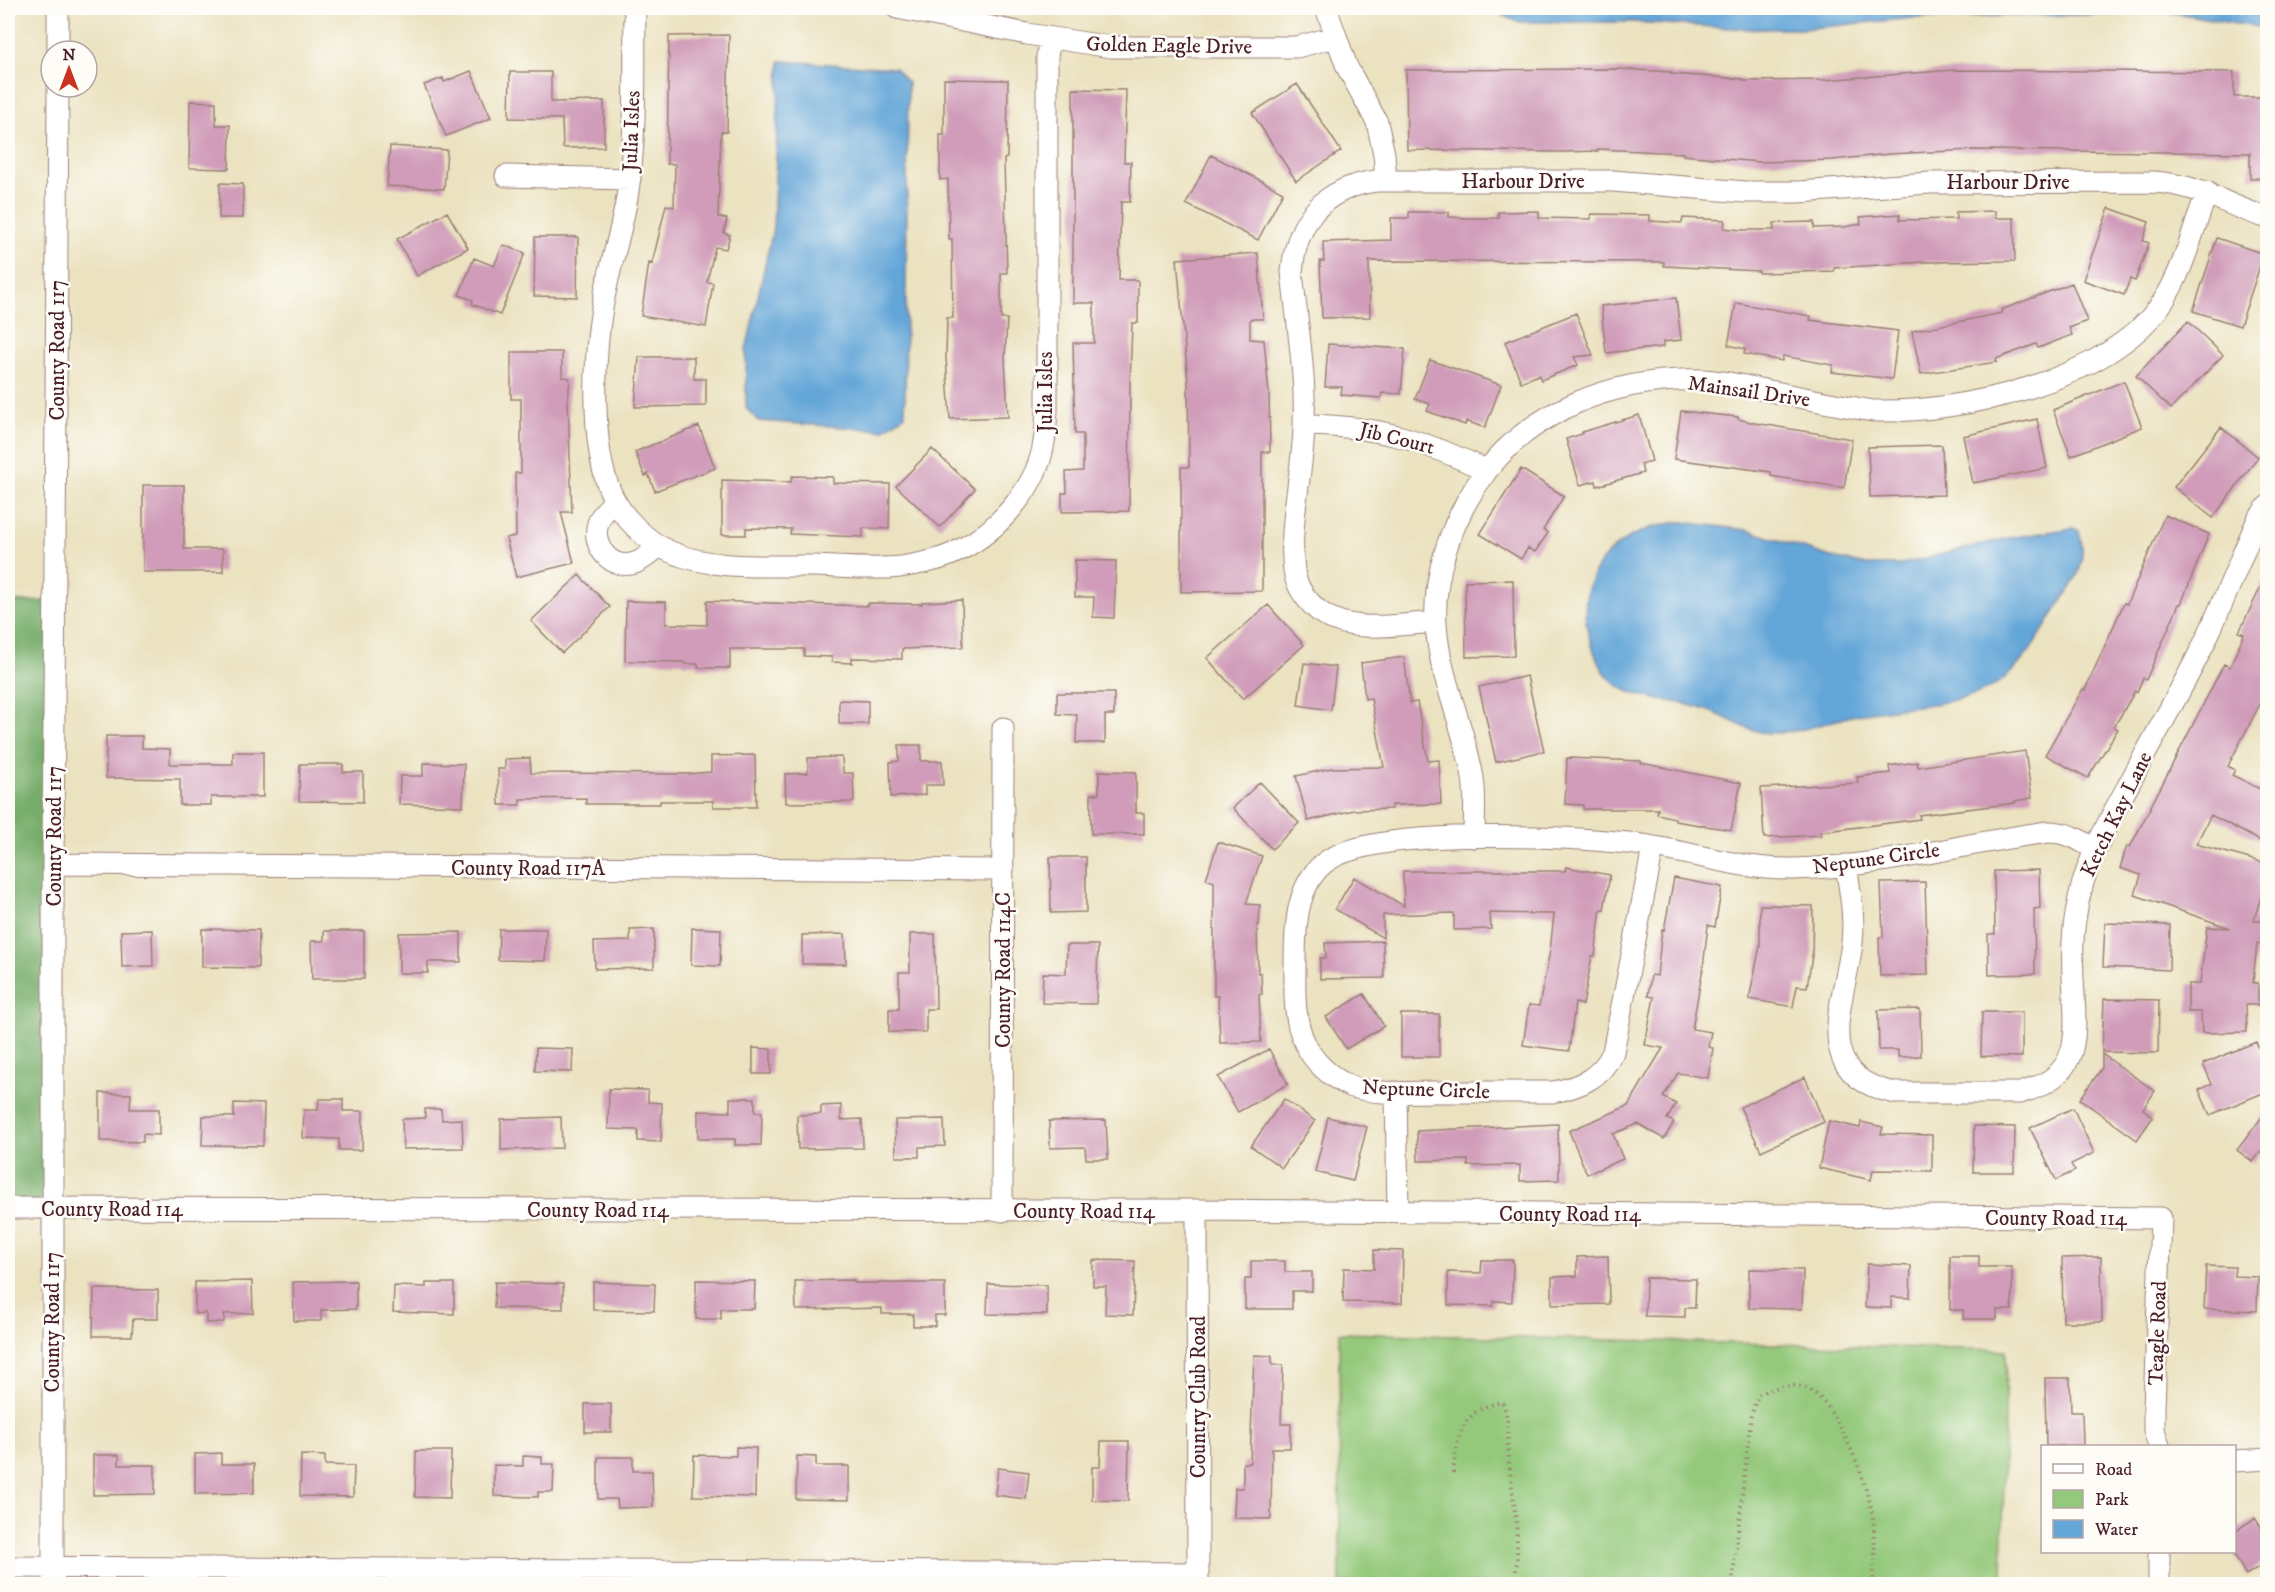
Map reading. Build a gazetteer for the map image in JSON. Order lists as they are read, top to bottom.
{
  "streets": {
    "street": [
      "Golden Eagle Drive",
      "Julia Isles",
      "Harbour Drive",
      "County Road 117",
      "Mainsail Drive",
      "Jib Court",
      "Ketch Kay Lane",
      "Neptune Circle",
      "County Road 117A",
      "County Road 114C",
      "County Road 114",
      "Teagle Road",
      "Country Club Road"
    ]
  },
  "crossings": [
    ["Golden Eagle Drive", "Julia Isles"],
    ["Harbour Drive", "Mainsail Drive"],
    ["Harbour Drive", "Jib Court"],
    ["County Road 117", "County Road 117A"],
    ["County Road 117", "County Road 114"],
    ["Mainsail Drive", "Jib Court"],
    ["Mainsail Drive", "Neptune Circle"],
    ["Ketch Kay Lane", "Neptune Circle"],
    ["County Road 117A", "County Road 114C"],
    ["County Road 114C", "County Road 114"],
    ["County Road 114", "Teagle Road"],
    ["County Road 114", "Country Club Road"]
  ],
  "legend": ["Road", "Park", "Water"],
  "north": "top"
}
